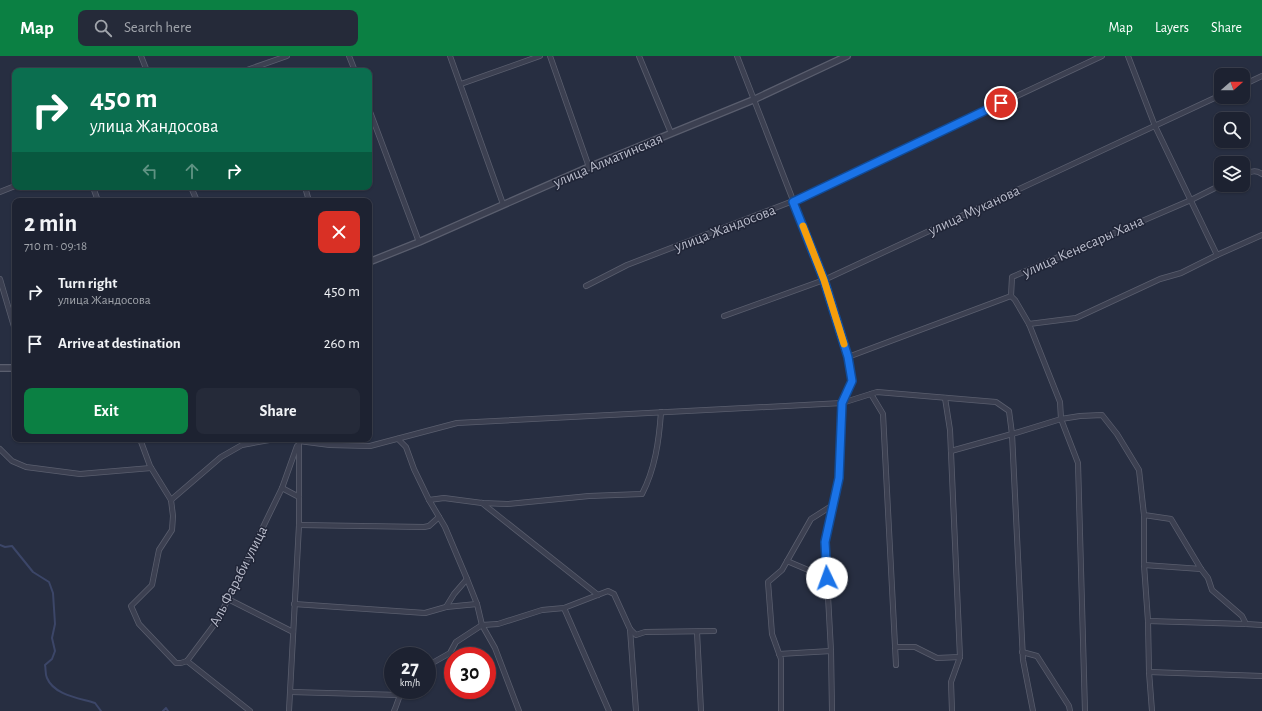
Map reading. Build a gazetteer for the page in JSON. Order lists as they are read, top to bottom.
{
  "streets": {
    "street": [
      "улица Алматинская",
      "улица Муканова",
      "улица Жандосова",
      "улица Кенесары Хана",
      "Аль Фараби улица"
    ]
  },
  "north": "right",
  "page": {
    "header": "Map",
    "search": "Search here",
    "nav": ["Map", "Layers", "Share"],
    "turn": ["450 m", "улица Жандосова"],
    "heading": ["2 min", "710 m · 09:18"],
    "list": [
      {
        "name": "Turn right",
        "note": "улица Жандосова",
        "value": "450 m"
      },
      {
        "name": "Arrive at destination",
        "value": "260 m"
      }
    ],
    "buttons": ["Exit", "Share"],
    "speed": "27 km/h",
    "limit": "30"
  }
}
